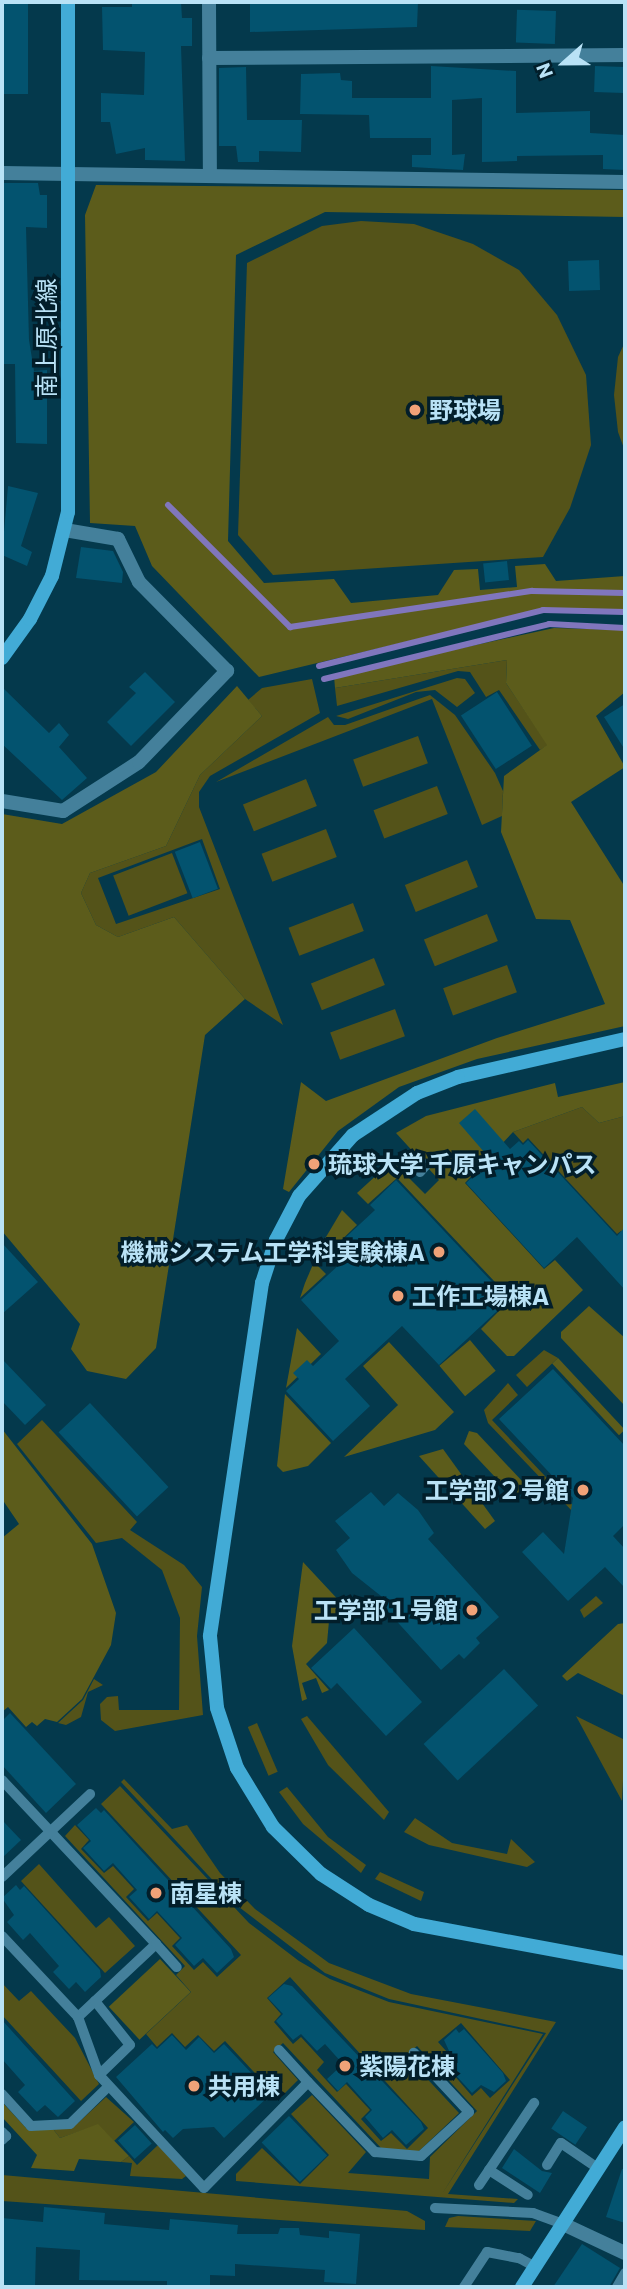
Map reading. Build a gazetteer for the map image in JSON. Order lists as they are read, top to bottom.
{
  "streets": {
    "street": ["南上原北線"]
  },
  "places": [
    "野球場",
    "琉球大学 千原キャンパス",
    "機械システム工学科実験棟A",
    "工作工場棟A",
    "工学部２号館",
    "工学部１号館",
    "南星棟",
    "紫陽花棟",
    "共用棟"
  ],
  "north": "left"
}
